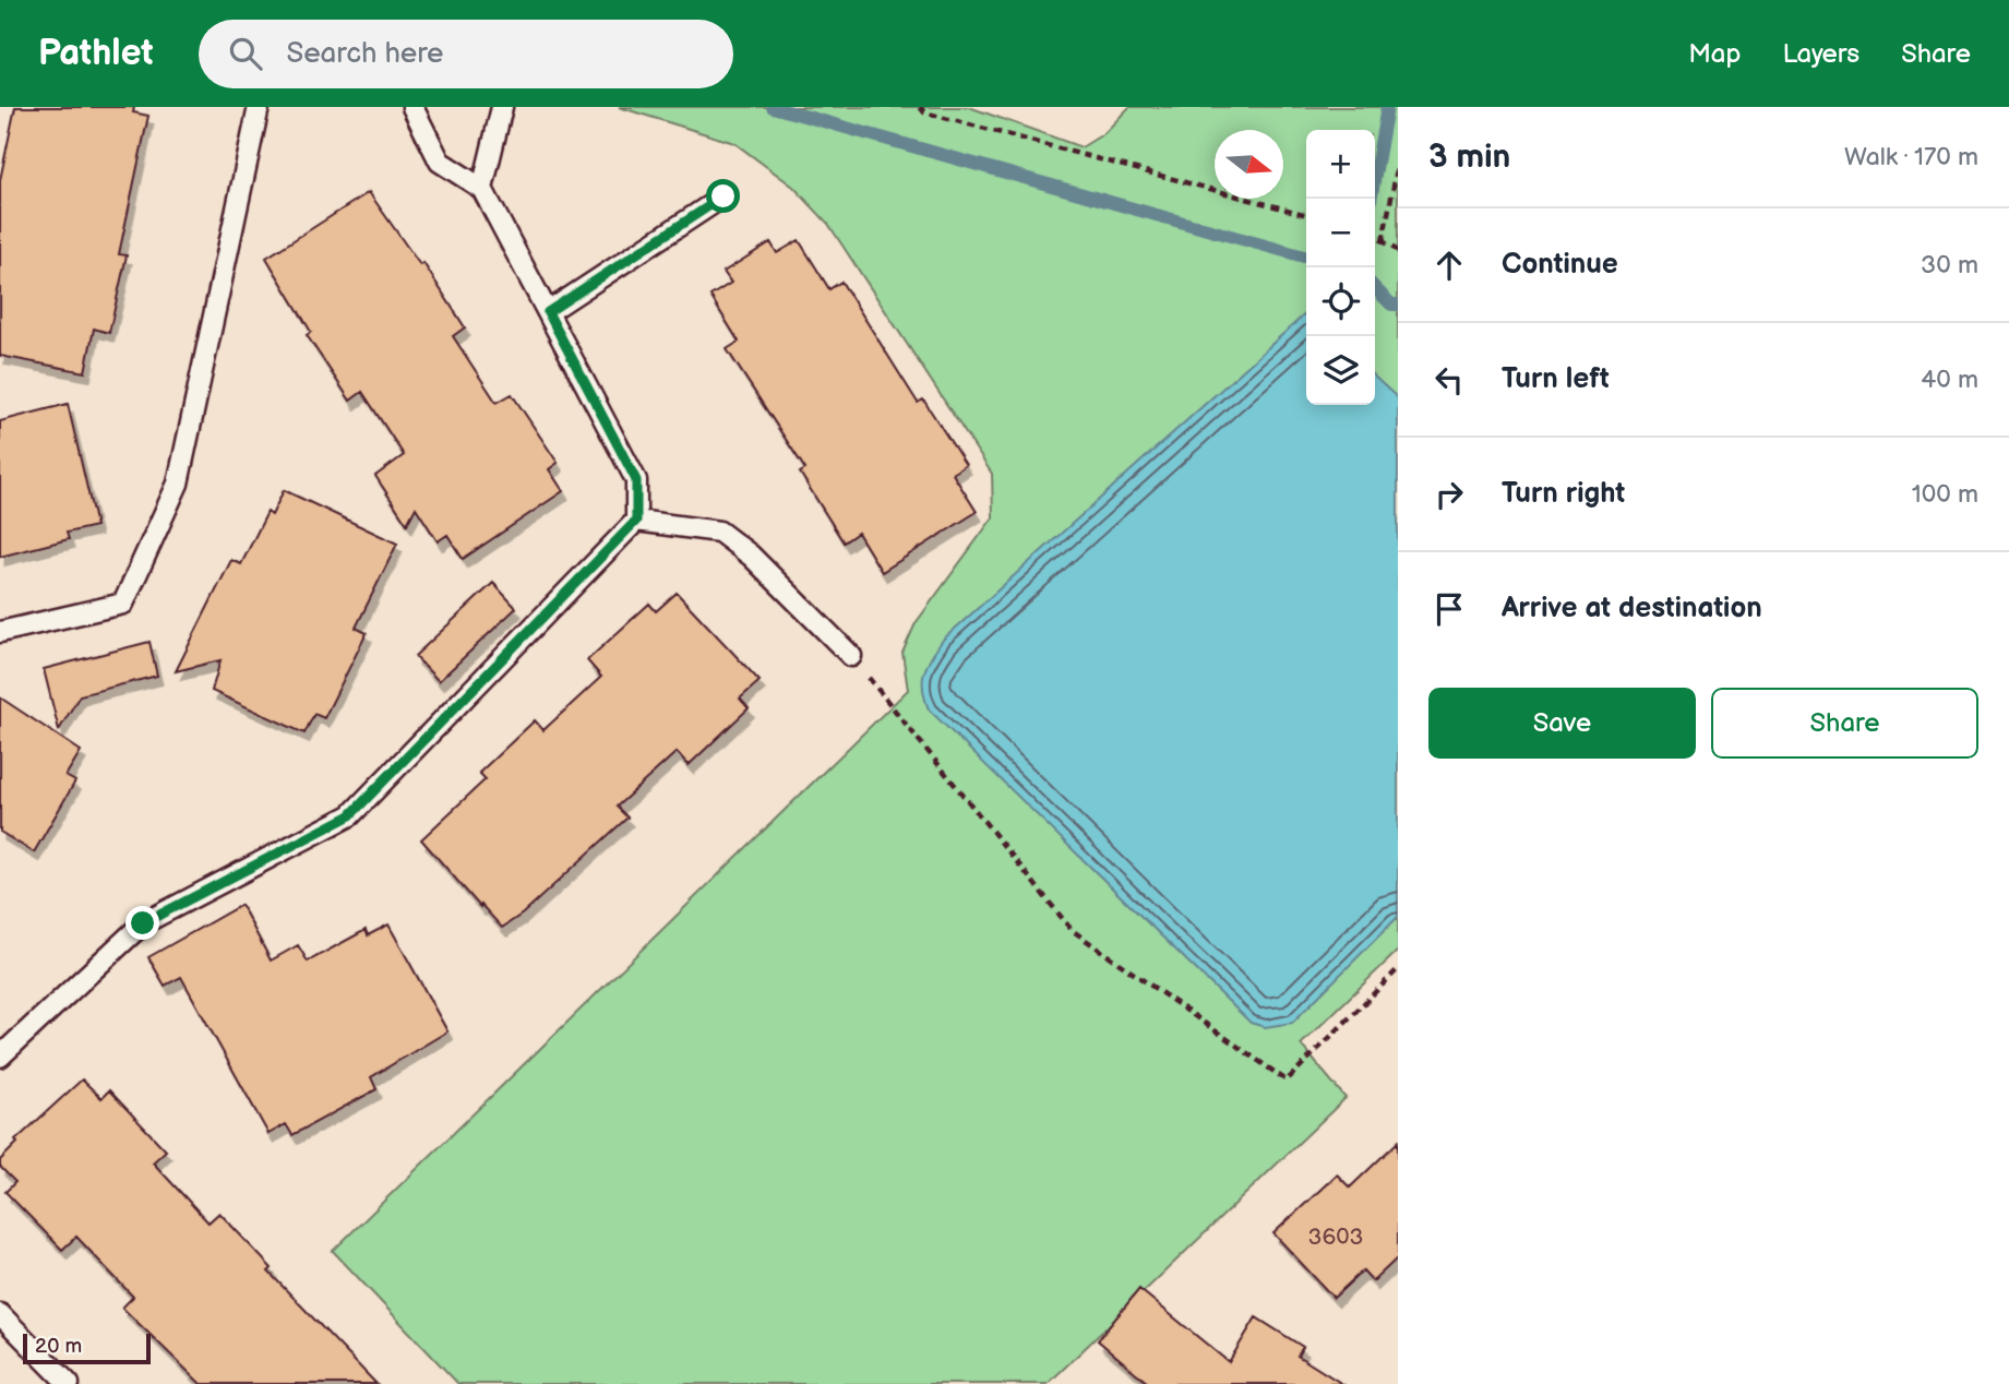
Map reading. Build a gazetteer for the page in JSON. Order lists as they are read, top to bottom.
{
  "house_numbers": ["3603"],
  "scale_bar": "20 m",
  "north": "right",
  "page": {
    "header": "Pathlet",
    "search": "Search here",
    "nav": ["Map", "Layers", "Share"],
    "heading": ["3 min", "Walk · 170 m"],
    "map_buttons": ["+", "−"],
    "list": [
      ["Continue", "30 m"],
      ["Turn left", "40 m"],
      ["Turn right", "100 m"],
      "Arrive at destination"
    ],
    "buttons": ["Save", "Share"],
    "scale": "20 m"
  }
}
